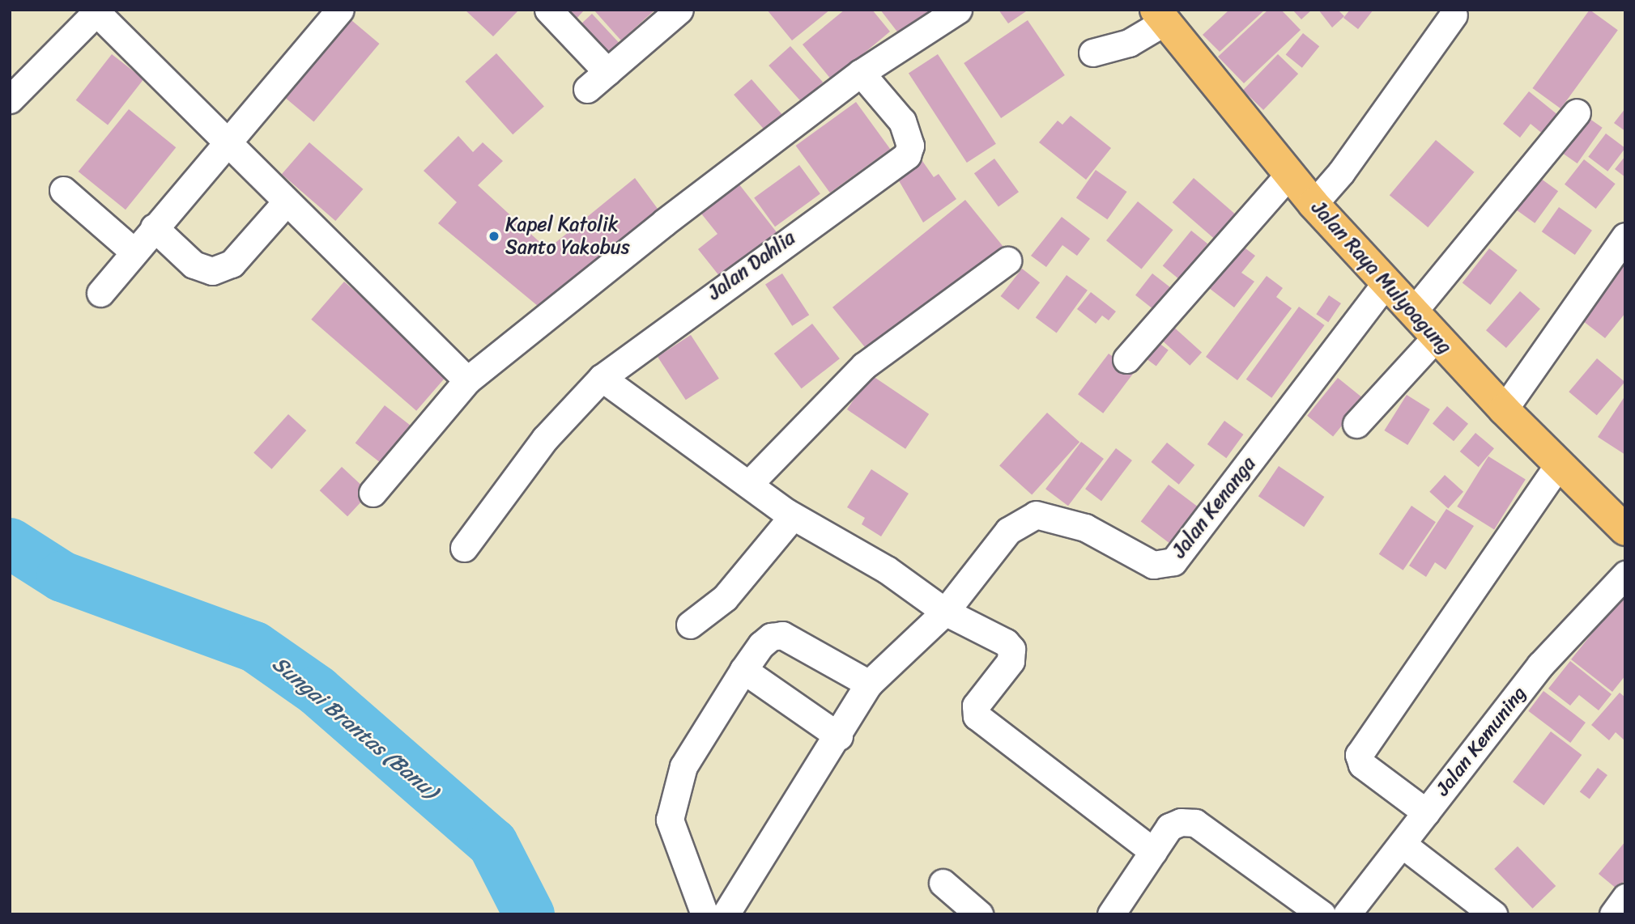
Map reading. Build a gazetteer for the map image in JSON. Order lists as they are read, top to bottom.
{
  "streets": {
    "main road": ["Jalan Raya Mulyoagung"],
    "street": ["Jalan Dahlia", "Jalan Kenanga", "Jalan Kemuning"]
  },
  "crossings": [
    ["Jalan Raya Mulyoagung", "Jalan Kenanga"]
  ],
  "water": ["Sungai Brantas (Banu)"],
  "places": ["Kapel Katolik Santo Yakobus"]
}
